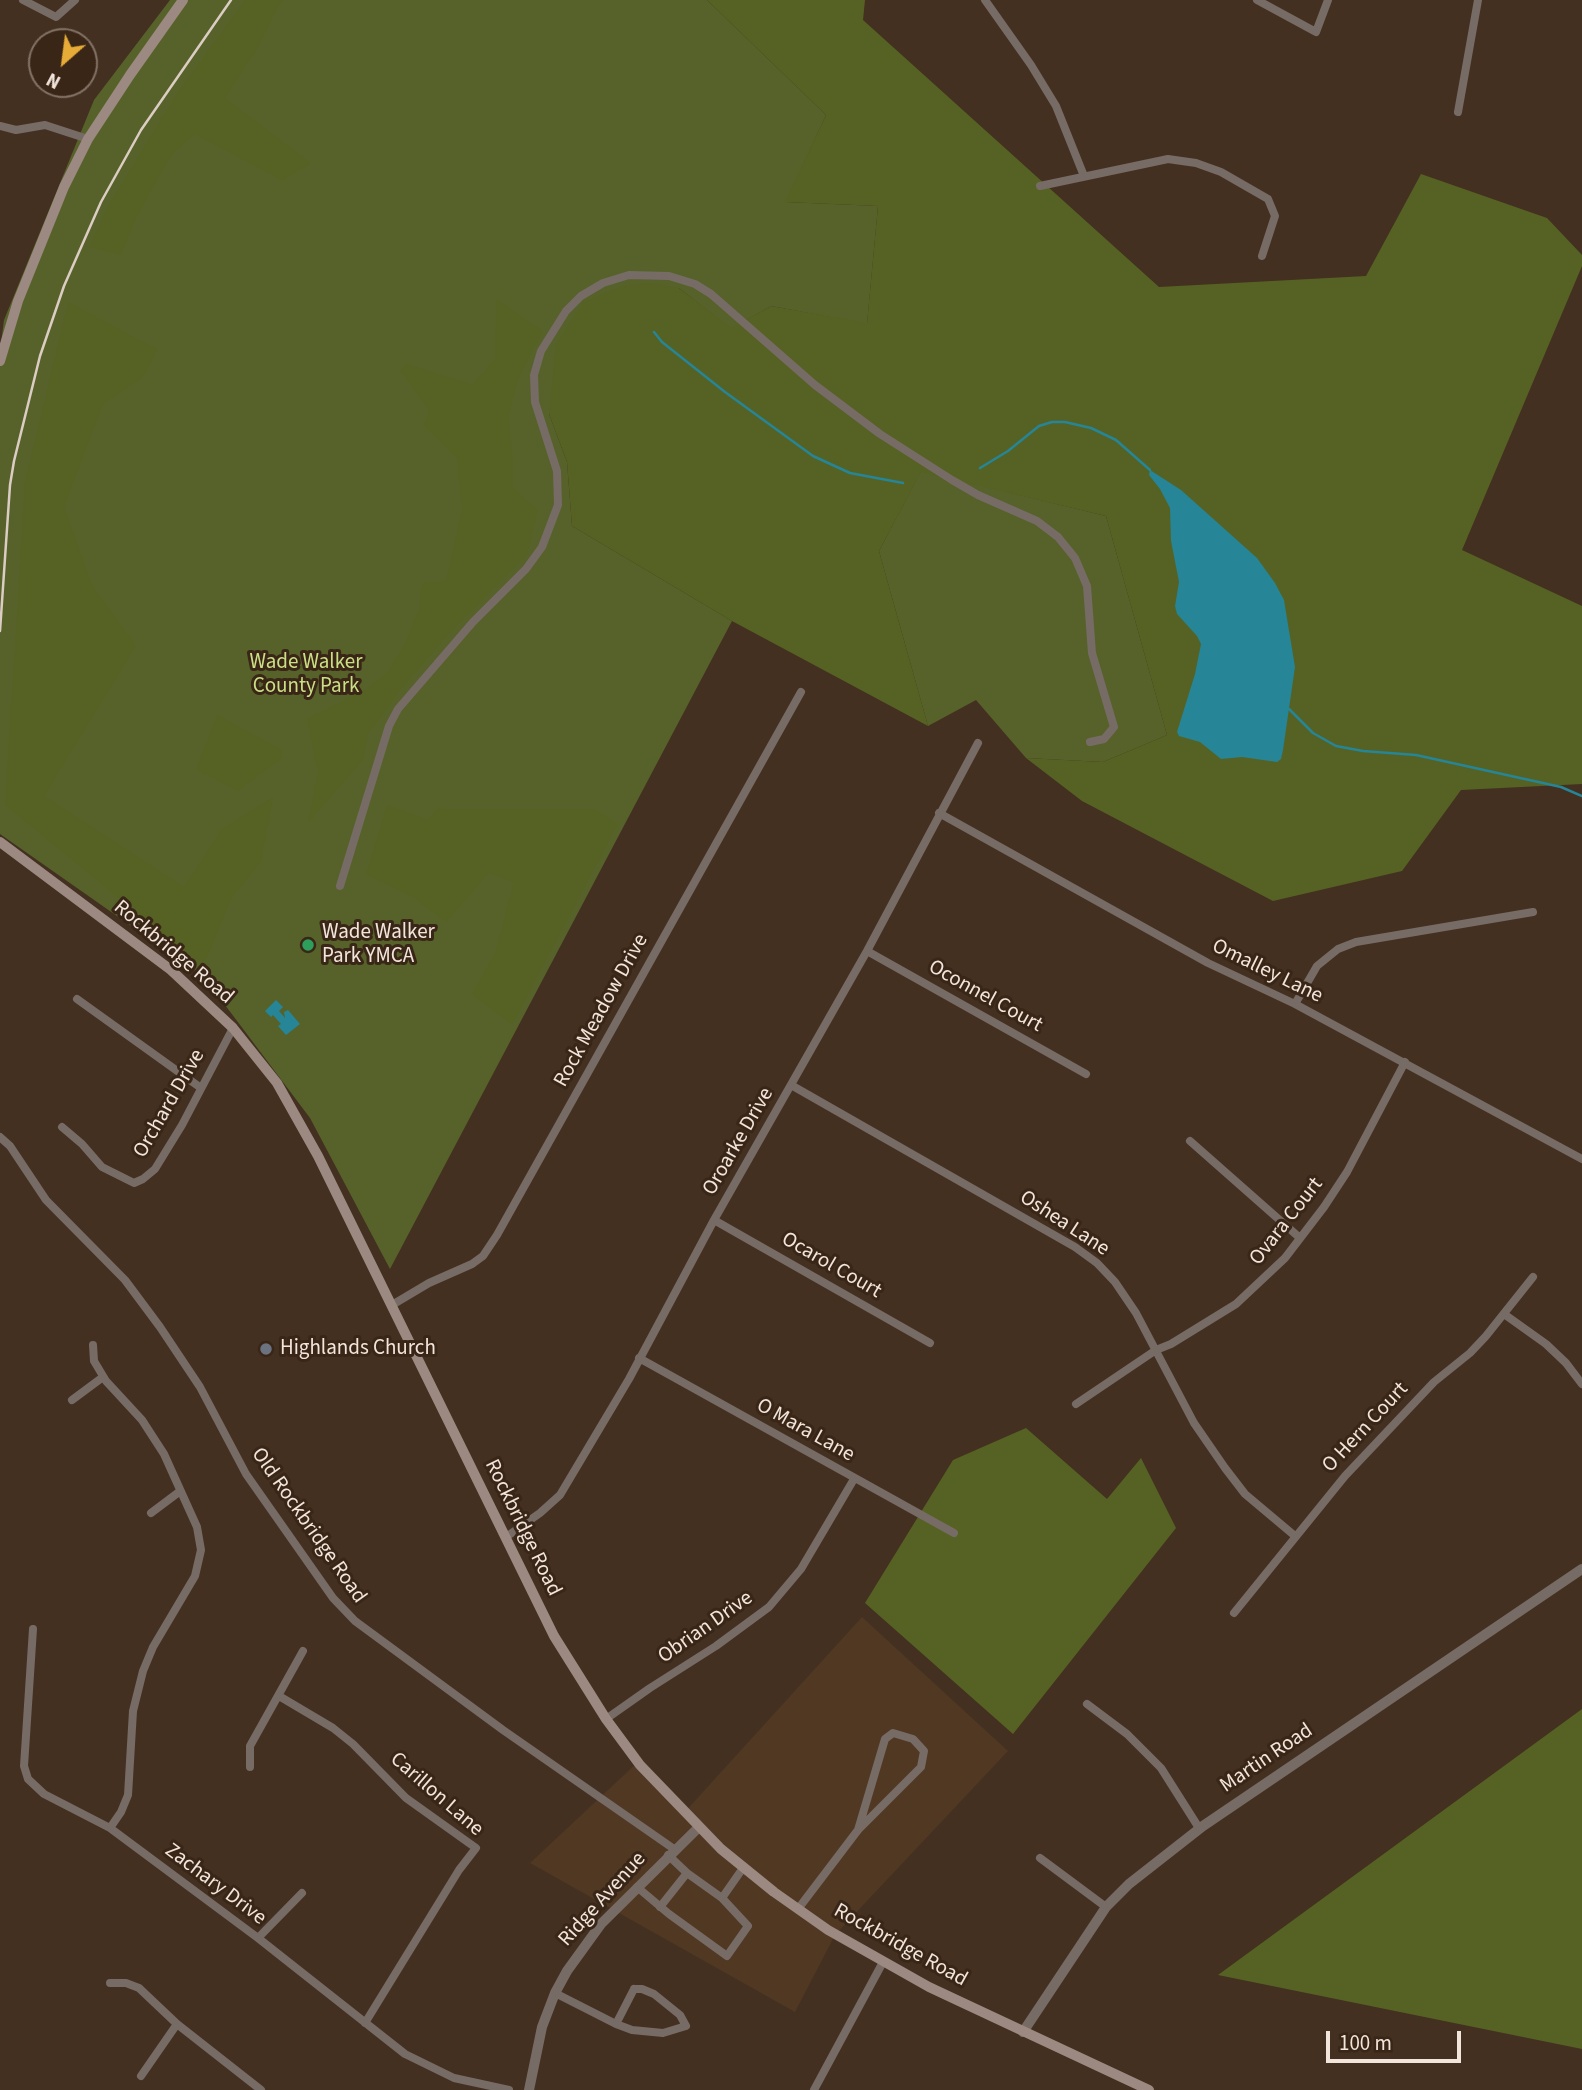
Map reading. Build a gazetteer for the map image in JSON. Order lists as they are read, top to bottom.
{
  "streets": {
    "main road": ["Rockbridge Road"],
    "street": [
      "Omalley Lane",
      "Oconnel Court",
      "Rock Meadow Drive",
      "Orchard Drive",
      "Oroarke Drive",
      "Ovara Court",
      "Oshea Lane",
      "Ocarol Court",
      "O Hern Court",
      "O Mara Lane",
      "Old Rockbridge Road",
      "Obrian Drive",
      "Martin Road",
      "Carillon Lane",
      "Zachary Drive",
      "Ridge Avenue"
    ]
  },
  "crossings": [
    ["Rockbridge Road", "Rock Meadow Drive"],
    ["Rockbridge Road", "Orchard Drive"],
    ["Rockbridge Road", "Oroarke Drive"],
    ["Rockbridge Road", "Obrian Drive"],
    ["Rockbridge Road", "Martin Road"],
    ["Rockbridge Road", "Ridge Avenue"],
    ["Omalley Lane", "Oroarke Drive"],
    ["Omalley Lane", "Ovara Court"],
    ["Oconnel Court", "Oroarke Drive"],
    ["Oroarke Drive", "Oshea Lane"],
    ["Oroarke Drive", "Ocarol Court"],
    ["Oroarke Drive", "O Mara Lane"],
    ["Ovara Court", "Oshea Lane"],
    ["Oshea Lane", "O Hern Court"],
    ["O Mara Lane", "Obrian Drive"],
    ["Old Rockbridge Road", "Ridge Avenue"],
    ["Carillon Lane", "Zachary Drive"]
  ],
  "parks": ["Wade Walker County Park"],
  "places": ["Wade Walker Park YMCA", "Highlands Church"],
  "scale_bar": "100 m",
  "north": "bottom left"
}
